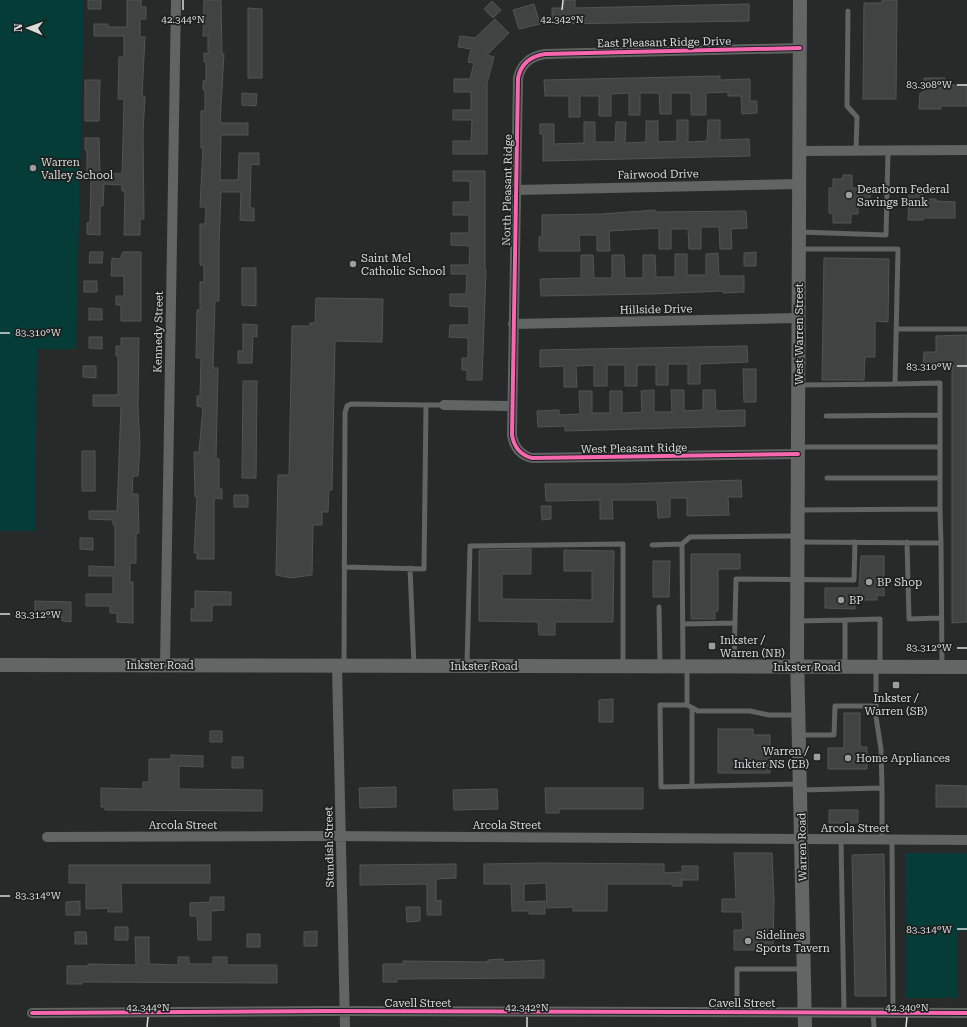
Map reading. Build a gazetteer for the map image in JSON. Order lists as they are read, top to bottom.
{
  "streets": {
    "main road": ["West Warren Street", "Inkster Road", "Warren Road"],
    "street": [
      "East Pleasant Ridge Drive",
      "Fairwood Drive",
      "North Pleasant Ridge",
      "Hillside Drive",
      "Kennedy Street",
      "West Pleasant Ridge",
      "Arcola Street",
      "Standish Street",
      "Cavell Street"
    ]
  },
  "crossings": [
    ["East Pleasant Ridge Drive", "North Pleasant Ridge"],
    ["East Pleasant Ridge Drive", "West Warren Street"],
    ["Fairwood Drive", "North Pleasant Ridge"],
    ["Fairwood Drive", "West Warren Street"],
    ["North Pleasant Ridge", "Hillside Drive"],
    ["North Pleasant Ridge", "West Pleasant Ridge"],
    ["Hillside Drive", "West Warren Street"],
    ["Kennedy Street", "Inkster Road"],
    ["West Warren Street", "West Pleasant Ridge"],
    ["West Warren Street", "Inkster Road"],
    ["West Warren Street", "Warren Road"],
    ["Inkster Road", "Standish Street"],
    ["Inkster Road", "Warren Road"],
    ["Arcola Street", "Standish Street"],
    ["Arcola Street", "Warren Road"],
    ["Standish Street", "Cavell Street"],
    ["Warren Road", "Cavell Street"]
  ],
  "places": {
    "other": [
      "Warren Valley School",
      "Dearborn Federal Savings Bank",
      "Saint Mel Catholic School",
      "BP Shop",
      "BP",
      "Home Appliances",
      "Sidelines Sports Tavern"
    ],
    "transit": ["Inkster / Warren (NB)", "Inkster / Warren (SB)", "Warren / Inkter NS (EB)"]
  },
  "north": "left",
  "coordinates": [
    "42.344°N",
    "42.342°N",
    "83.308°W",
    "83.310°W",
    "83.312°W",
    "83.314°W",
    "42.340°N"
  ]
}
